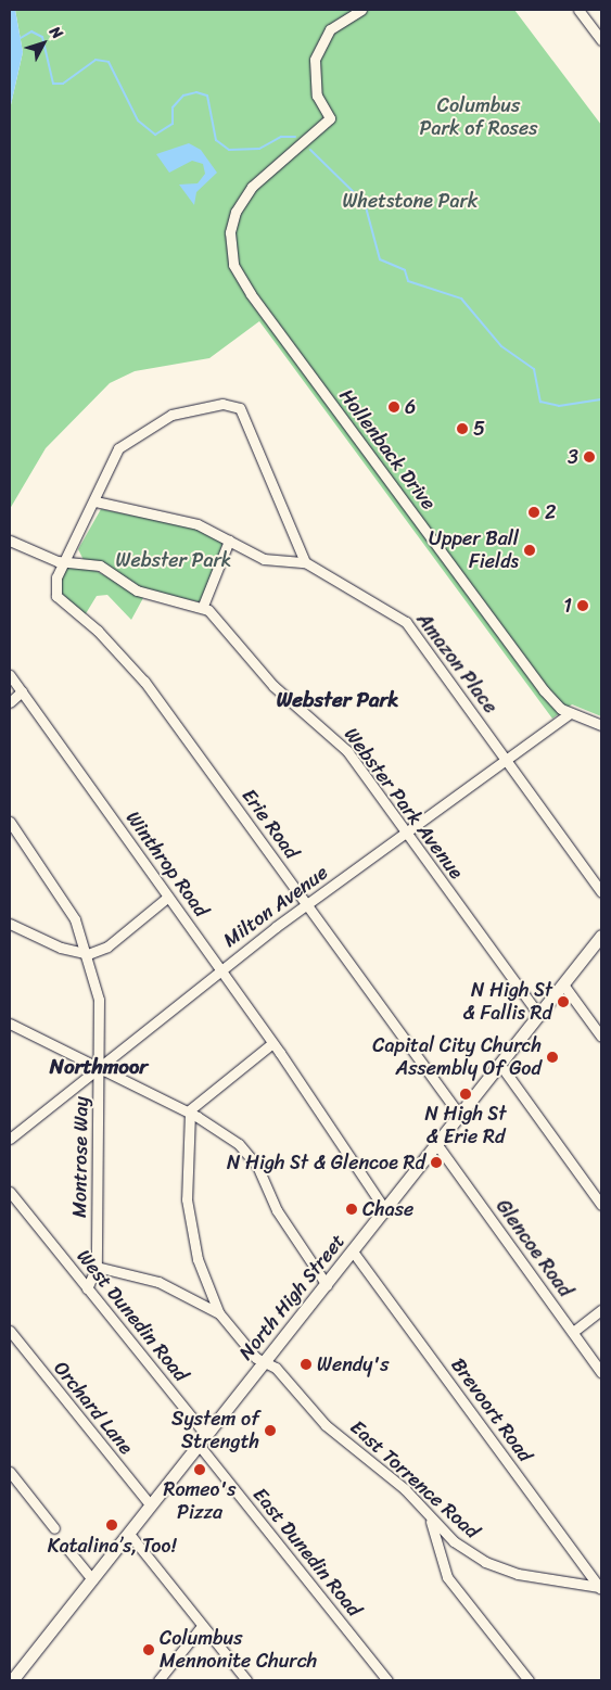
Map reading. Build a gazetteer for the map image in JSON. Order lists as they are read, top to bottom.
{
  "streets": {
    "main road": ["North High Street"],
    "street": [
      "Hollenback Drive",
      "Amazon Place",
      "Webster Park Avenue",
      "Erie Road",
      "Winthrop Road",
      "Milton Avenue",
      "Montrose Way",
      "Glencoe Road",
      "West Dunedin Road",
      "Orchard Lane",
      "Brevoort Road",
      "East Torrence Road",
      "East Dunedin Road"
    ]
  },
  "crossings": [
    ["Hollenback Drive", "Milton Avenue"],
    ["Amazon Place", "Erie Road"],
    ["Amazon Place", "Milton Avenue"],
    ["Webster Park Avenue", "Milton Avenue"],
    ["Webster Park Avenue", "North High Street"],
    ["Erie Road", "Milton Avenue"],
    ["Erie Road", "North High Street"],
    ["Winthrop Road", "Milton Avenue"],
    ["Winthrop Road", "North High Street"],
    ["Milton Avenue", "Montrose Way"],
    ["Montrose Way", "West Dunedin Road"],
    ["Glencoe Road", "North High Street"],
    ["North High Street", "West Dunedin Road"],
    ["North High Street", "Orchard Lane"],
    ["North High Street", "Brevoort Road"],
    ["North High Street", "East Torrence Road"],
    ["North High Street", "East Dunedin Road"],
    ["West Dunedin Road", "East Dunedin Road"],
    ["Brevoort Road", "East Torrence Road"]
  ],
  "districts": ["Webster Park", "Northmoor"],
  "parks": ["Columbus Park of Roses", "Whetstone Park", "Webster Park"],
  "places": [
    "6",
    "5",
    "3",
    "2",
    "Upper Ball Fields",
    "1",
    "N High St & Fallis Rd",
    "Capital City Church Assembly Of God",
    "N High St & Erie Rd",
    "N High St & Glencoe Rd",
    "Chase",
    "Wendy's",
    "System of Strength",
    "Romeo's Pizza",
    "Katalina’s, Too!",
    "Columbus Mennonite Church"
  ],
  "north": "top right"
}
